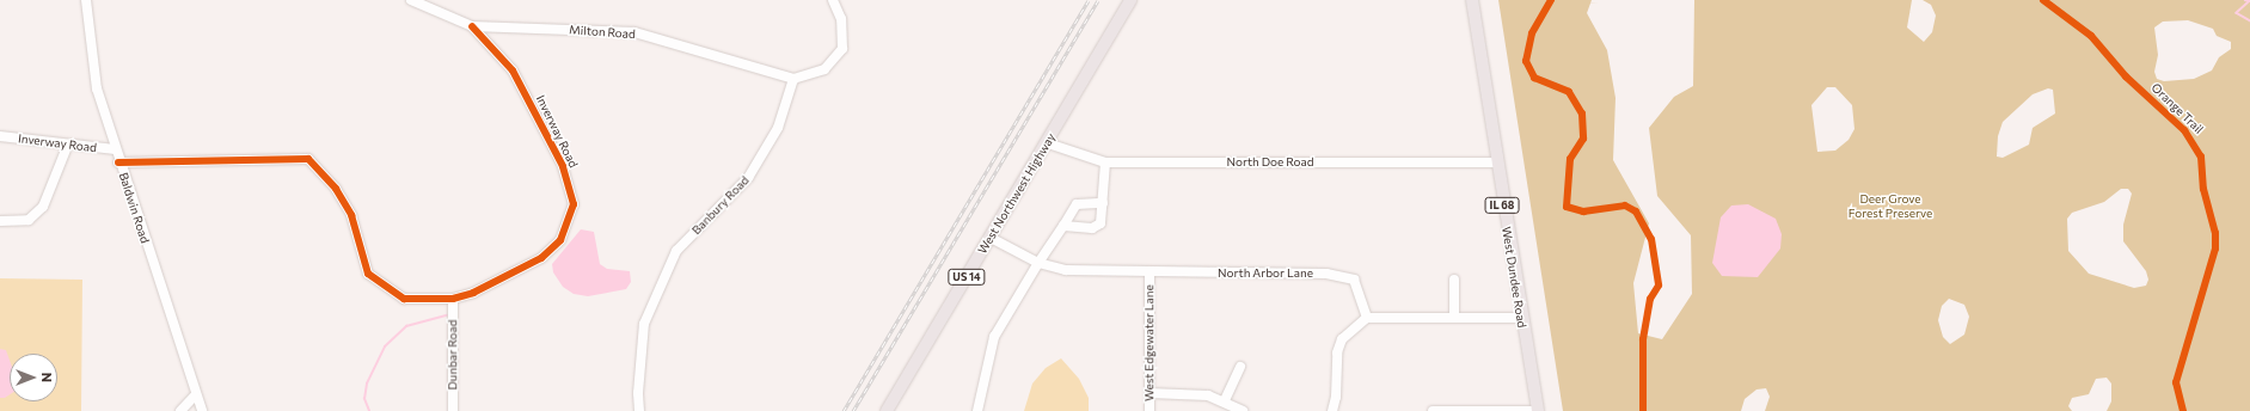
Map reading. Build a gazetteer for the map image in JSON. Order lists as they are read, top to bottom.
{
  "streets": {
    "main road": [
      "West Northwest Highway",
      "IL 68",
      "US 14",
      "West Dundee Road"
    ],
    "street": [
      "Milton Road",
      "Inverway Road",
      "North Doe Road",
      "Banbury Road",
      "Baldwin Road",
      "North Arbor Lane",
      "West Edgewater Lane",
      "Dunbar Road"
    ],
    "cycle path": ["Orange Trail"]
  },
  "crossings": [
    ["Milton Road", "Inverway Road"],
    ["Milton Road", "Banbury Road"],
    ["Inverway Road", "Baldwin Road"],
    ["Inverway Road", "Dunbar Road"],
    ["North Doe Road", "West Northwest Highway"],
    ["North Doe Road", "West Dundee Road"],
    ["West Northwest Highway", "North Arbor Lane"],
    ["North Arbor Lane", "West Edgewater Lane"]
  ],
  "parks": ["Deer Grove Forest Preserve"],
  "north": "right"
}
